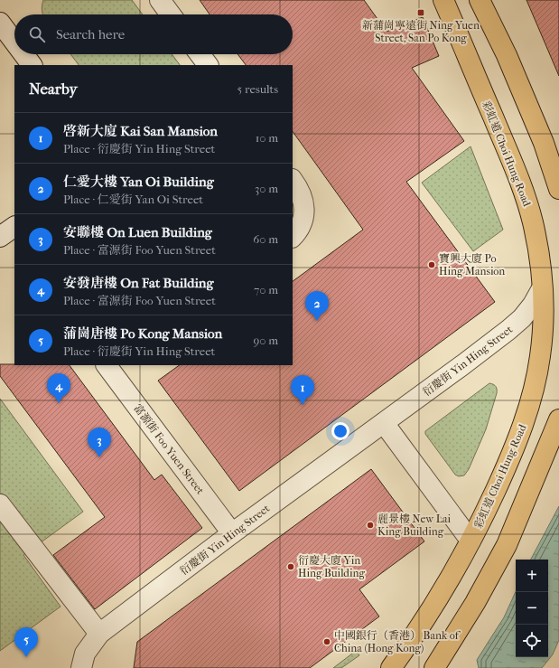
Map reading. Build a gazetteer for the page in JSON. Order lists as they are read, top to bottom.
{
  "streets": {
    "main road": ["彩虹道 Choi Hung Road"],
    "street": ["衍慶街 Yin Hing Street", "富源街 Foo Yuen Street"]
  },
  "crossings": [
    ["彩虹道 Choi Hung Road", "衍慶街 Yin Hing Street"],
    ["衍慶街 Yin Hing Street", "富源街 Foo Yuen Street"]
  ],
  "places": {
    "transit": ["新蒲崗寧遠街 Ning Yuen Street, San Po Kong"],
    "other": [
      "寶興大廈 Po Hing Mansion",
      "麗景樓 New Lai King Building",
      "衍慶大廈 Yin Hing Building",
      "中國銀行（香港） Bank of China (Hong Kong)"
    ]
  },
  "page": {
    "search": "Search here",
    "heading": ["Nearby", "5 results"],
    "list": [
      {
        "mark": "1",
        "name": "啓新大廈 Kai San Mansion",
        "note": "Place · 衍慶街 Yin Hing Street",
        "value": "10 m"
      },
      {
        "mark": "2",
        "name": "仁愛大樓 Yan Oi Building",
        "note": "Place · 仁愛街 Yan Oi Street",
        "value": "30 m"
      },
      {
        "mark": "3",
        "name": "安聯樓 On Luen Building",
        "note": "Place · 富源街 Foo Yuen Street",
        "value": "60 m"
      },
      {
        "mark": "4",
        "name": "安發唐樓 On Fat Building",
        "note": "Place · 富源街 Foo Yuen Street",
        "value": "70 m"
      },
      {
        "mark": "5",
        "name": "蒲崗唐樓 Po Kong Mansion",
        "note": "Place · 衍慶街 Yin Hing Street",
        "value": "90 m"
      }
    ],
    "pins": [
      "2",
      "4",
      "1",
      "3",
      "5"
    ],
    "map_buttons": ["+", "−"]
  }
}
